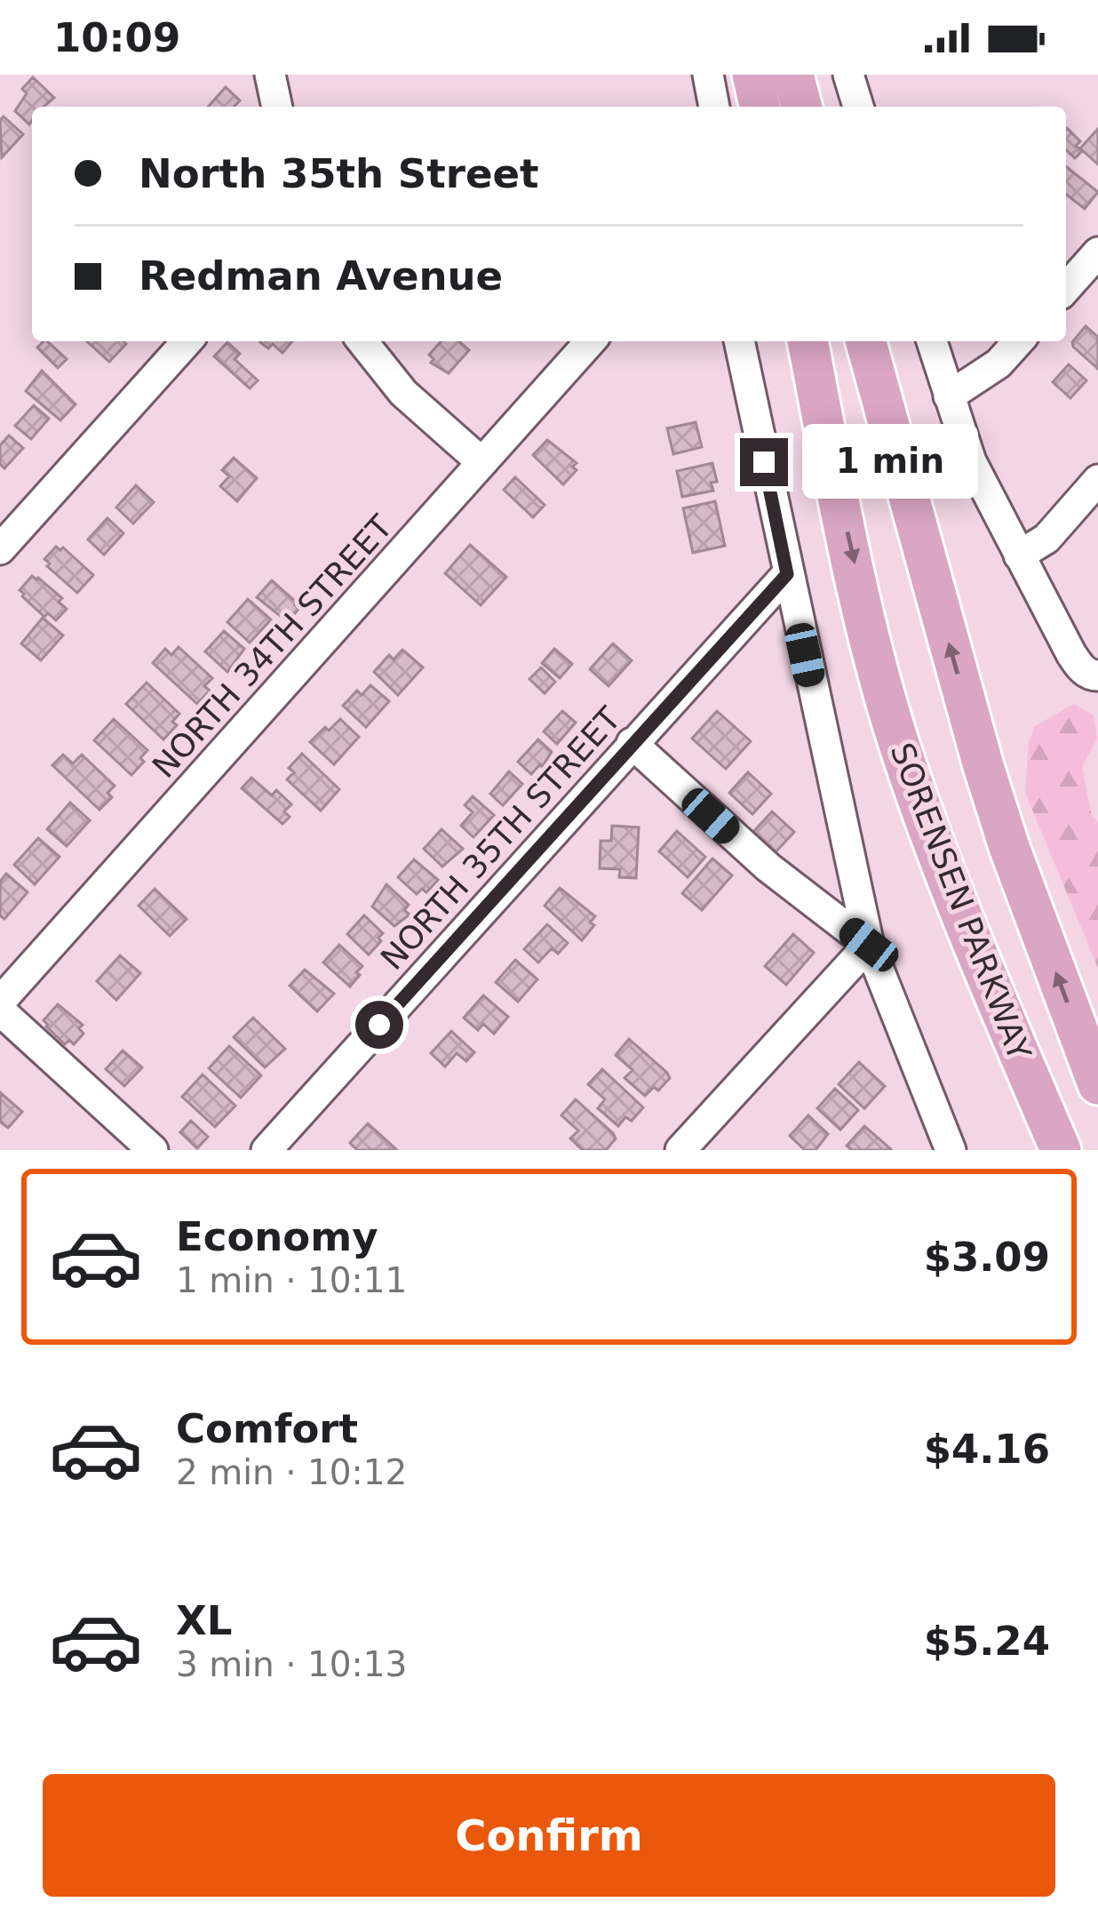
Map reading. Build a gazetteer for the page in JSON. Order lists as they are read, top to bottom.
{
  "streets": {
    "main road": ["SORENSEN PARKWAY"],
    "street": ["NORTH 34TH STREET", "NORTH 35TH STREET"]
  },
  "page": {
    "status": "10:09",
    "banner": ["North 35th Street", "Redman Avenue"],
    "bubble": "1 min",
    "list": [
      {
        "name": "Economy",
        "note": "1 min · 10:11",
        "value": "$3.09"
      },
      {
        "name": "Comfort",
        "note": "2 min · 10:12",
        "value": "$4.16"
      },
      {
        "name": "XL",
        "note": "3 min · 10:13",
        "value": "$5.24"
      }
    ],
    "buttons": "Confirm"
  }
}
